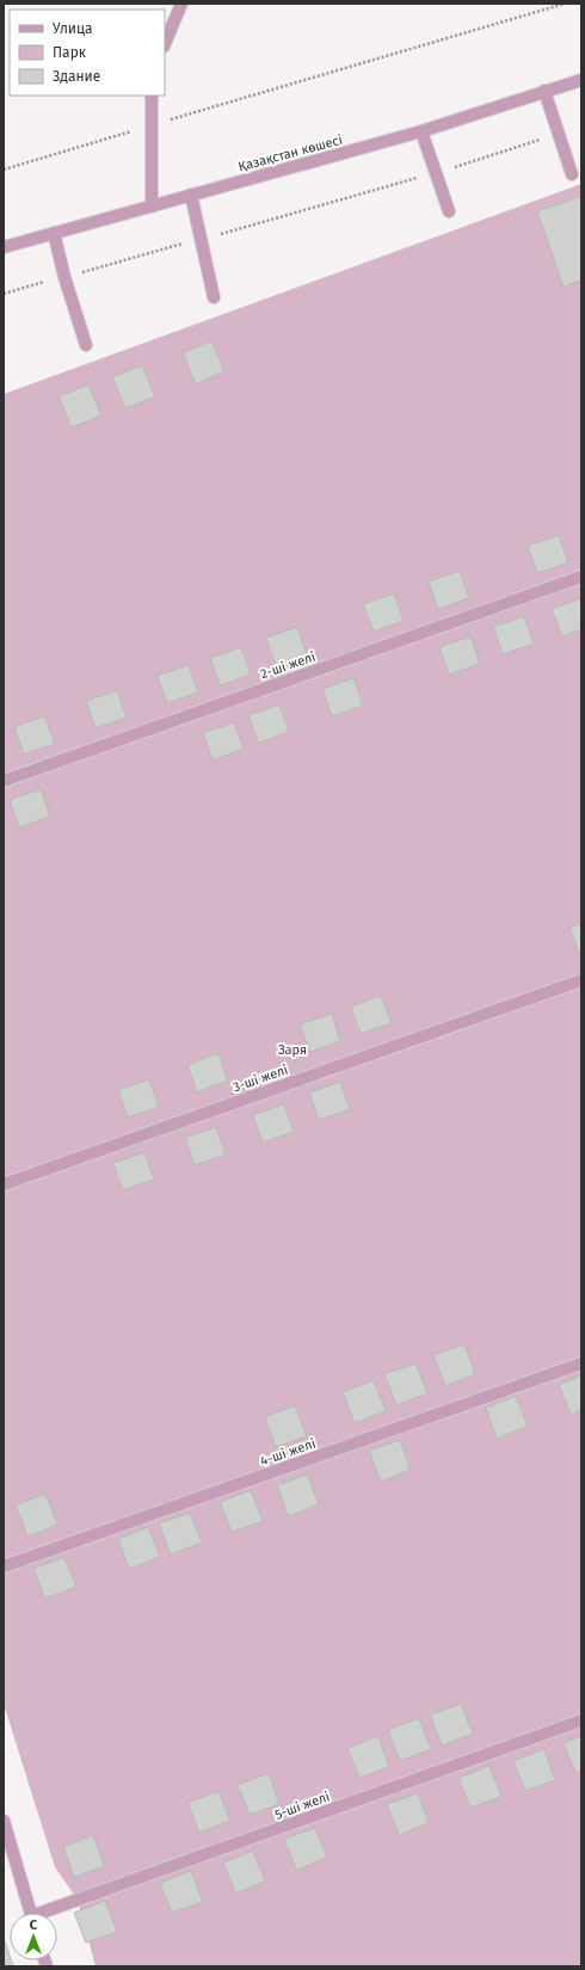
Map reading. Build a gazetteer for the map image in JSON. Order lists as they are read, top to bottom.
{
  "streets": {
    "street": [
      "Қазақстан көшесі",
      "2-ші желі",
      "3-ші желі",
      "4-ші желі",
      "5-ші желі"
    ]
  },
  "parks": ["Заря"],
  "legend": ["Улица", "Парк", "Здание"],
  "north": "top"
}
